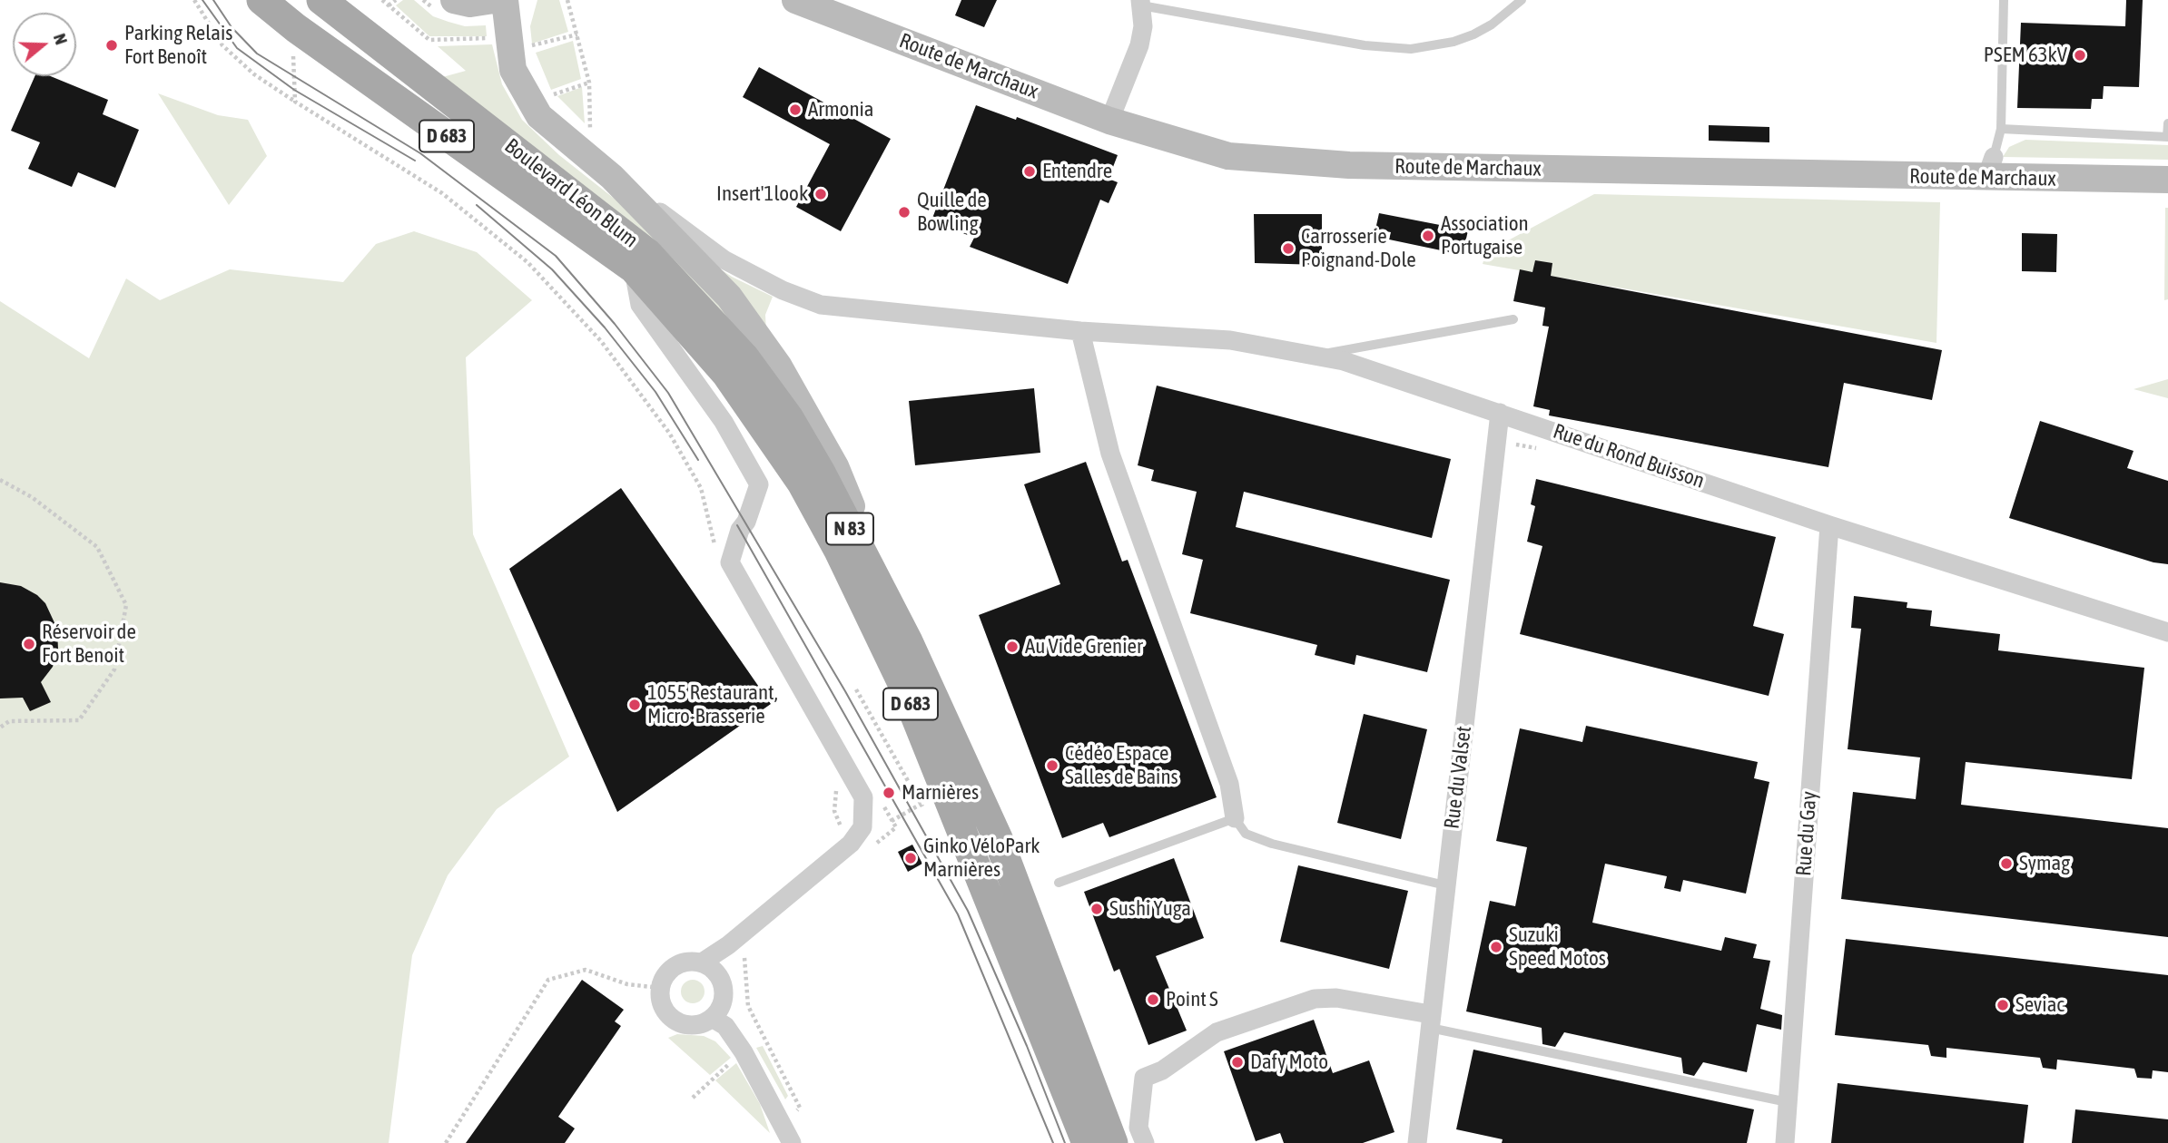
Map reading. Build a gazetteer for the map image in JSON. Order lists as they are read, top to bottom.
{
  "streets": {
    "main road": [
      "Route de Marchaux",
      "D 683",
      "Boulevard Léon Blum",
      "N 83"
    ],
    "street": ["Rue du Rond Buisson", "Rue du Valset", "Rue du Gay"]
  },
  "crossings": [
    ["D 683", "Boulevard Léon Blum"],
    ["D 683", "Rue du Rond Buisson"],
    ["Rue du Rond Buisson", "Rue du Valset"],
    ["Rue du Rond Buisson", "Rue du Gay"]
  ],
  "places": [
    "Parking Relais Fort Benoît",
    "PSEM 63kV",
    "Armonia",
    "Entendre",
    "Insert'1look",
    "Quille de Bowling",
    "Association Portugaise",
    "Carrosserie Poignand-Dole",
    "Réservoir de Fort Benoit",
    "Au Vide Grenier",
    "1055 Restaurant, Micro-Brasserie",
    "Cédéo Espace Salles de Bains",
    "Marnières",
    "Ginko VéloPark Marnières",
    "Symag",
    "Sushi Yuga",
    "Suzuki Speed Motos",
    "Point S",
    "Seviac",
    "Dafy Moto"
  ],
  "north": "right"
}
